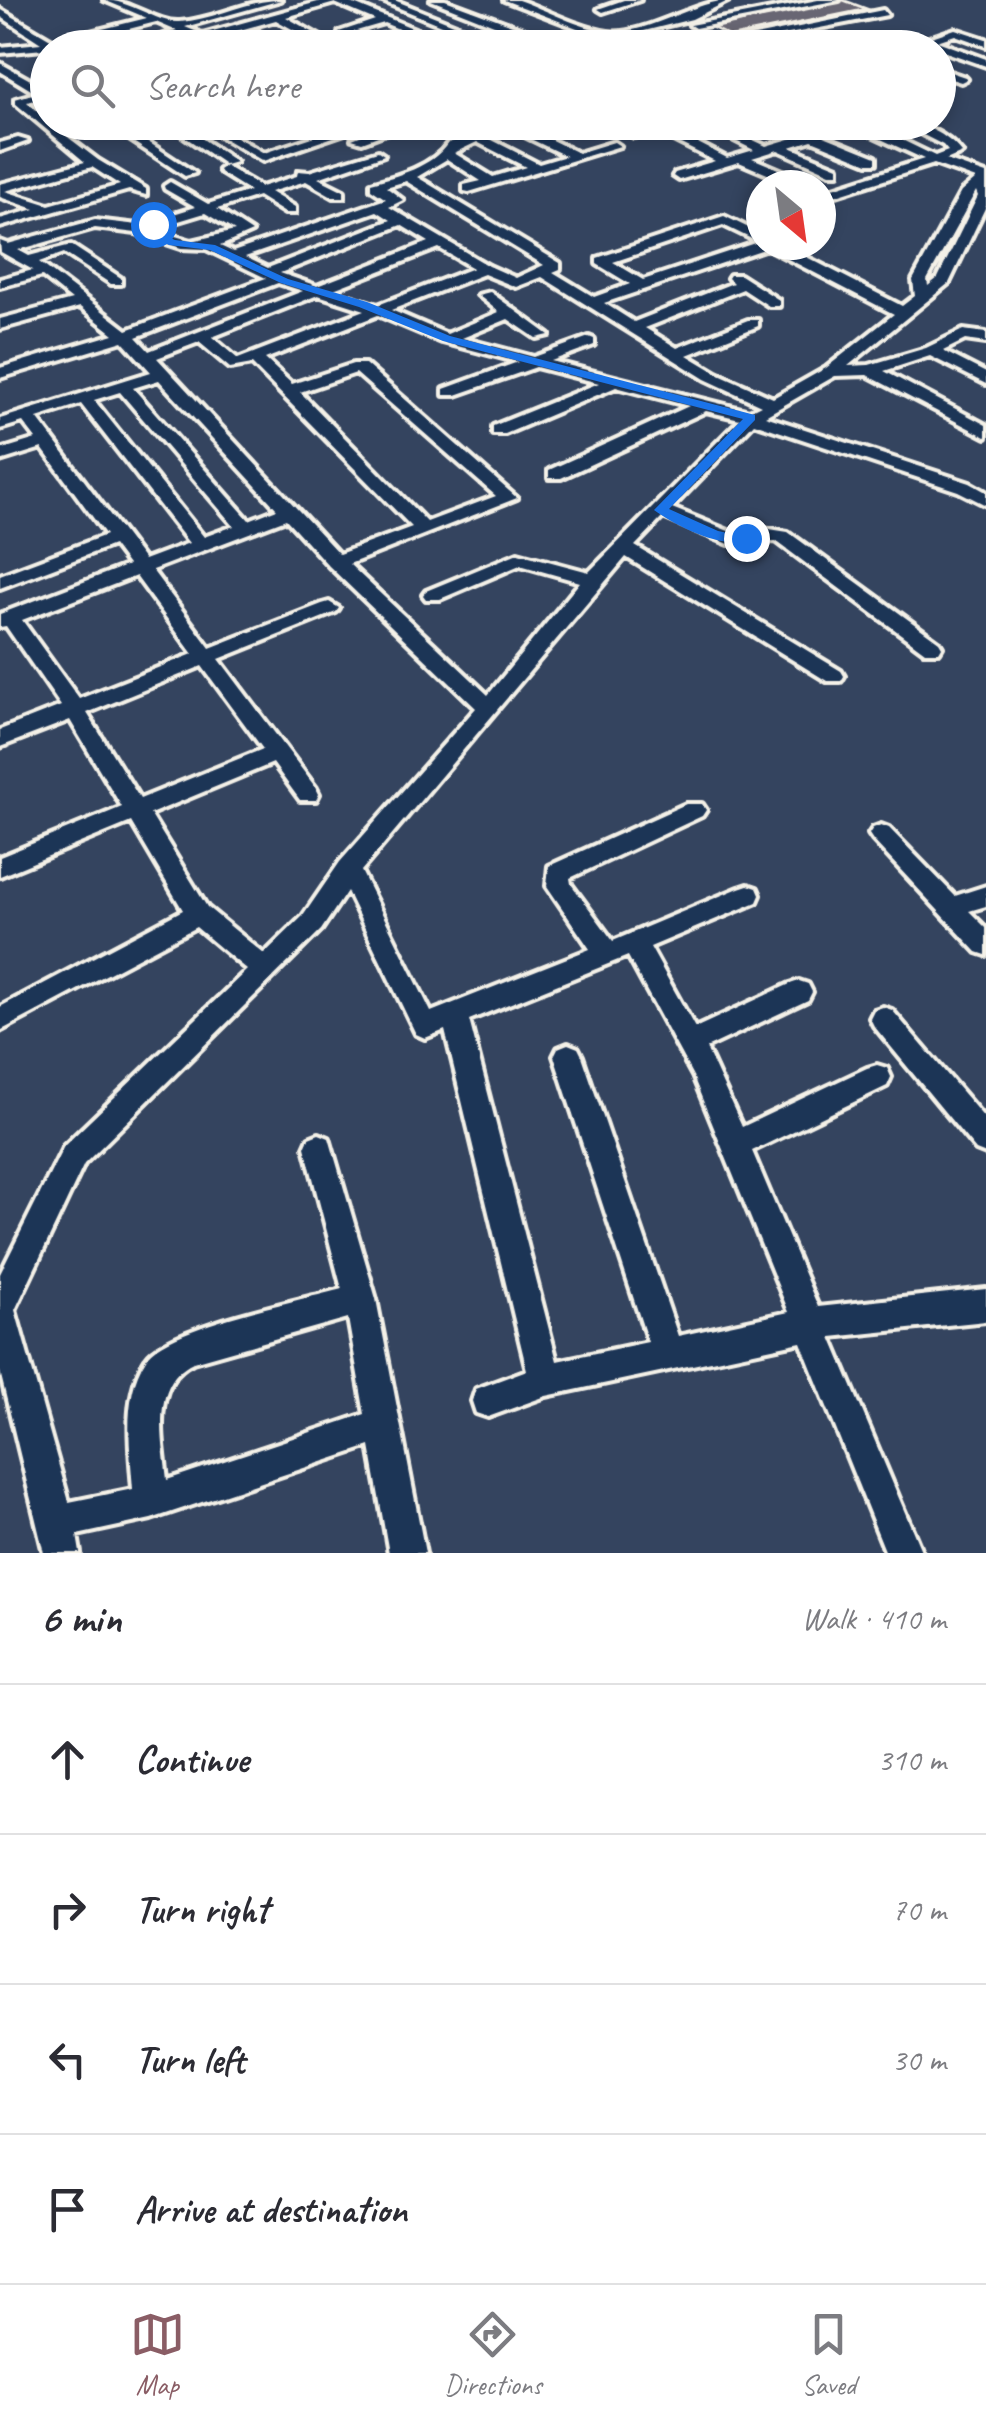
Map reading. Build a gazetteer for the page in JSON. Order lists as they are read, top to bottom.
{
  "north": "bottom right",
  "page": {
    "search": "Search here",
    "heading": ["6 min", "Walk · 410 m"],
    "list": [
      ["Continue", "310 m"],
      ["Turn right", "70 m"],
      ["Turn left", "30 m"],
      "Arrive at destination"
    ],
    "nav": ["Map", "Directions", "Saved"]
  }
}
